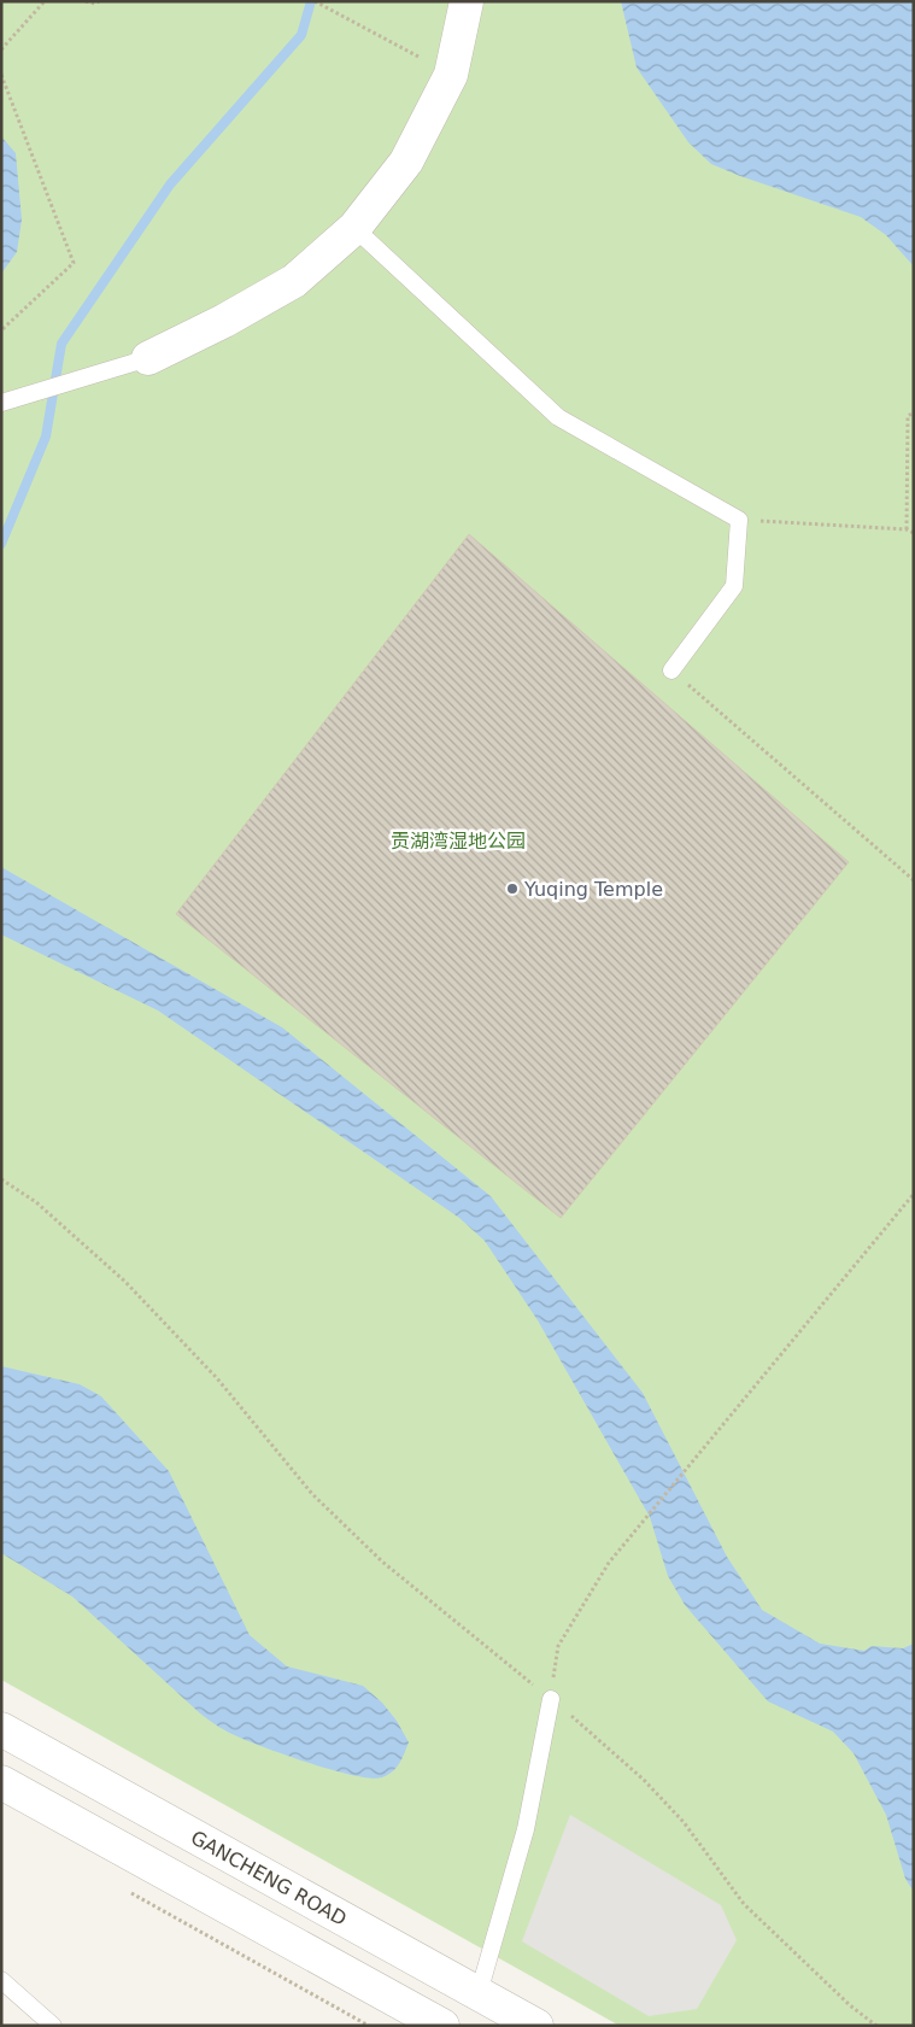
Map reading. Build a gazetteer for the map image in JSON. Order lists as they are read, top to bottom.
{
  "streets": {
    "street": ["GANCHENG ROAD"]
  },
  "parks": ["贡湖湾湿地公园"],
  "places": ["Yuqing Temple"]
}
